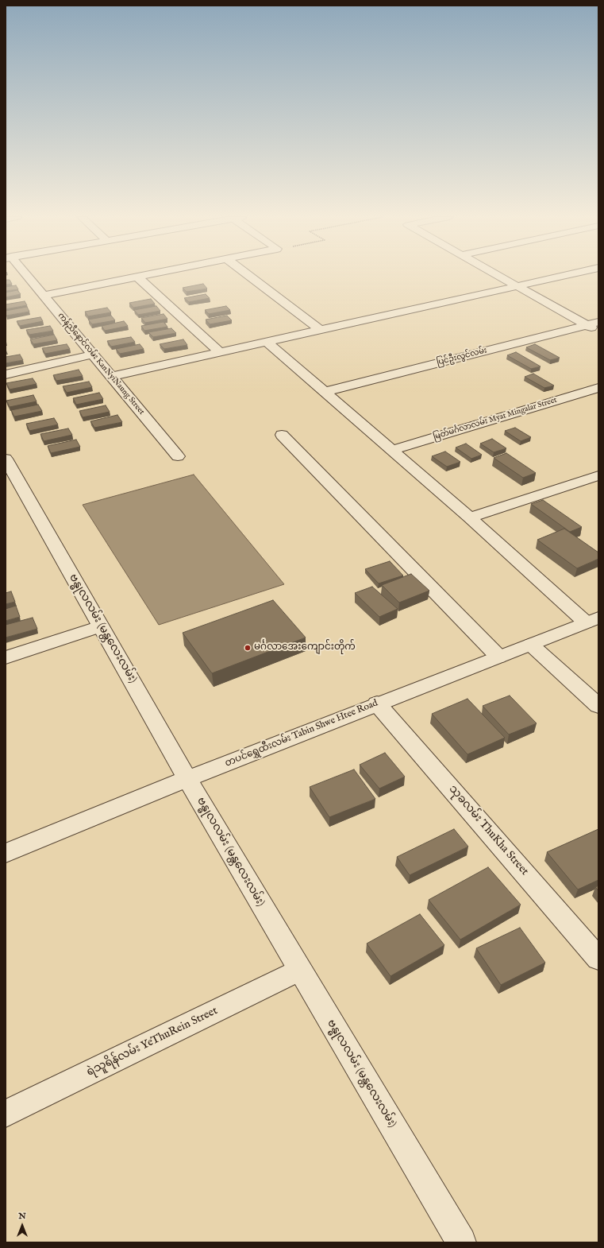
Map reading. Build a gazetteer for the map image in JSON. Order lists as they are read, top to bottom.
{
  "streets": {
    "street": [
      "ပြင်ဦးလွင်လမ်း",
      "ကန်ညီနောင်လမ်း KanNyiNaung Street",
      "မြတ်မင်္ဂလာလမ်း Myat Mingalar Street",
      "ဗန္ဓုလလမ်း (မန္တလေးလမ်း)",
      "တပင်ရွှေထီးလမ်း Tabin Shwe Htee Road",
      "သုခလမ်း ThuKha Street",
      "ရဲသူရိန်လမ်း YeThuRein Street"
    ]
  },
  "crossings": [
    ["ဗန္ဓုလလမ်း (မန္တလေးလမ်း)", "တပင်ရွှေထီးလမ်း Tabin Shwe Htee Road"],
    ["ဗန္ဓုလလမ်း (မန္တလေးလမ်း)", "ရဲသူရိန်လမ်း YeThuRein Street"],
    ["တပင်ရွှေထီးလမ်း Tabin Shwe Htee Road", "သုခလမ်း ThuKha Street"]
  ],
  "places": ["မင်္ဂလာအေးကျောင်းတိုက်"],
  "north": "top"
}
